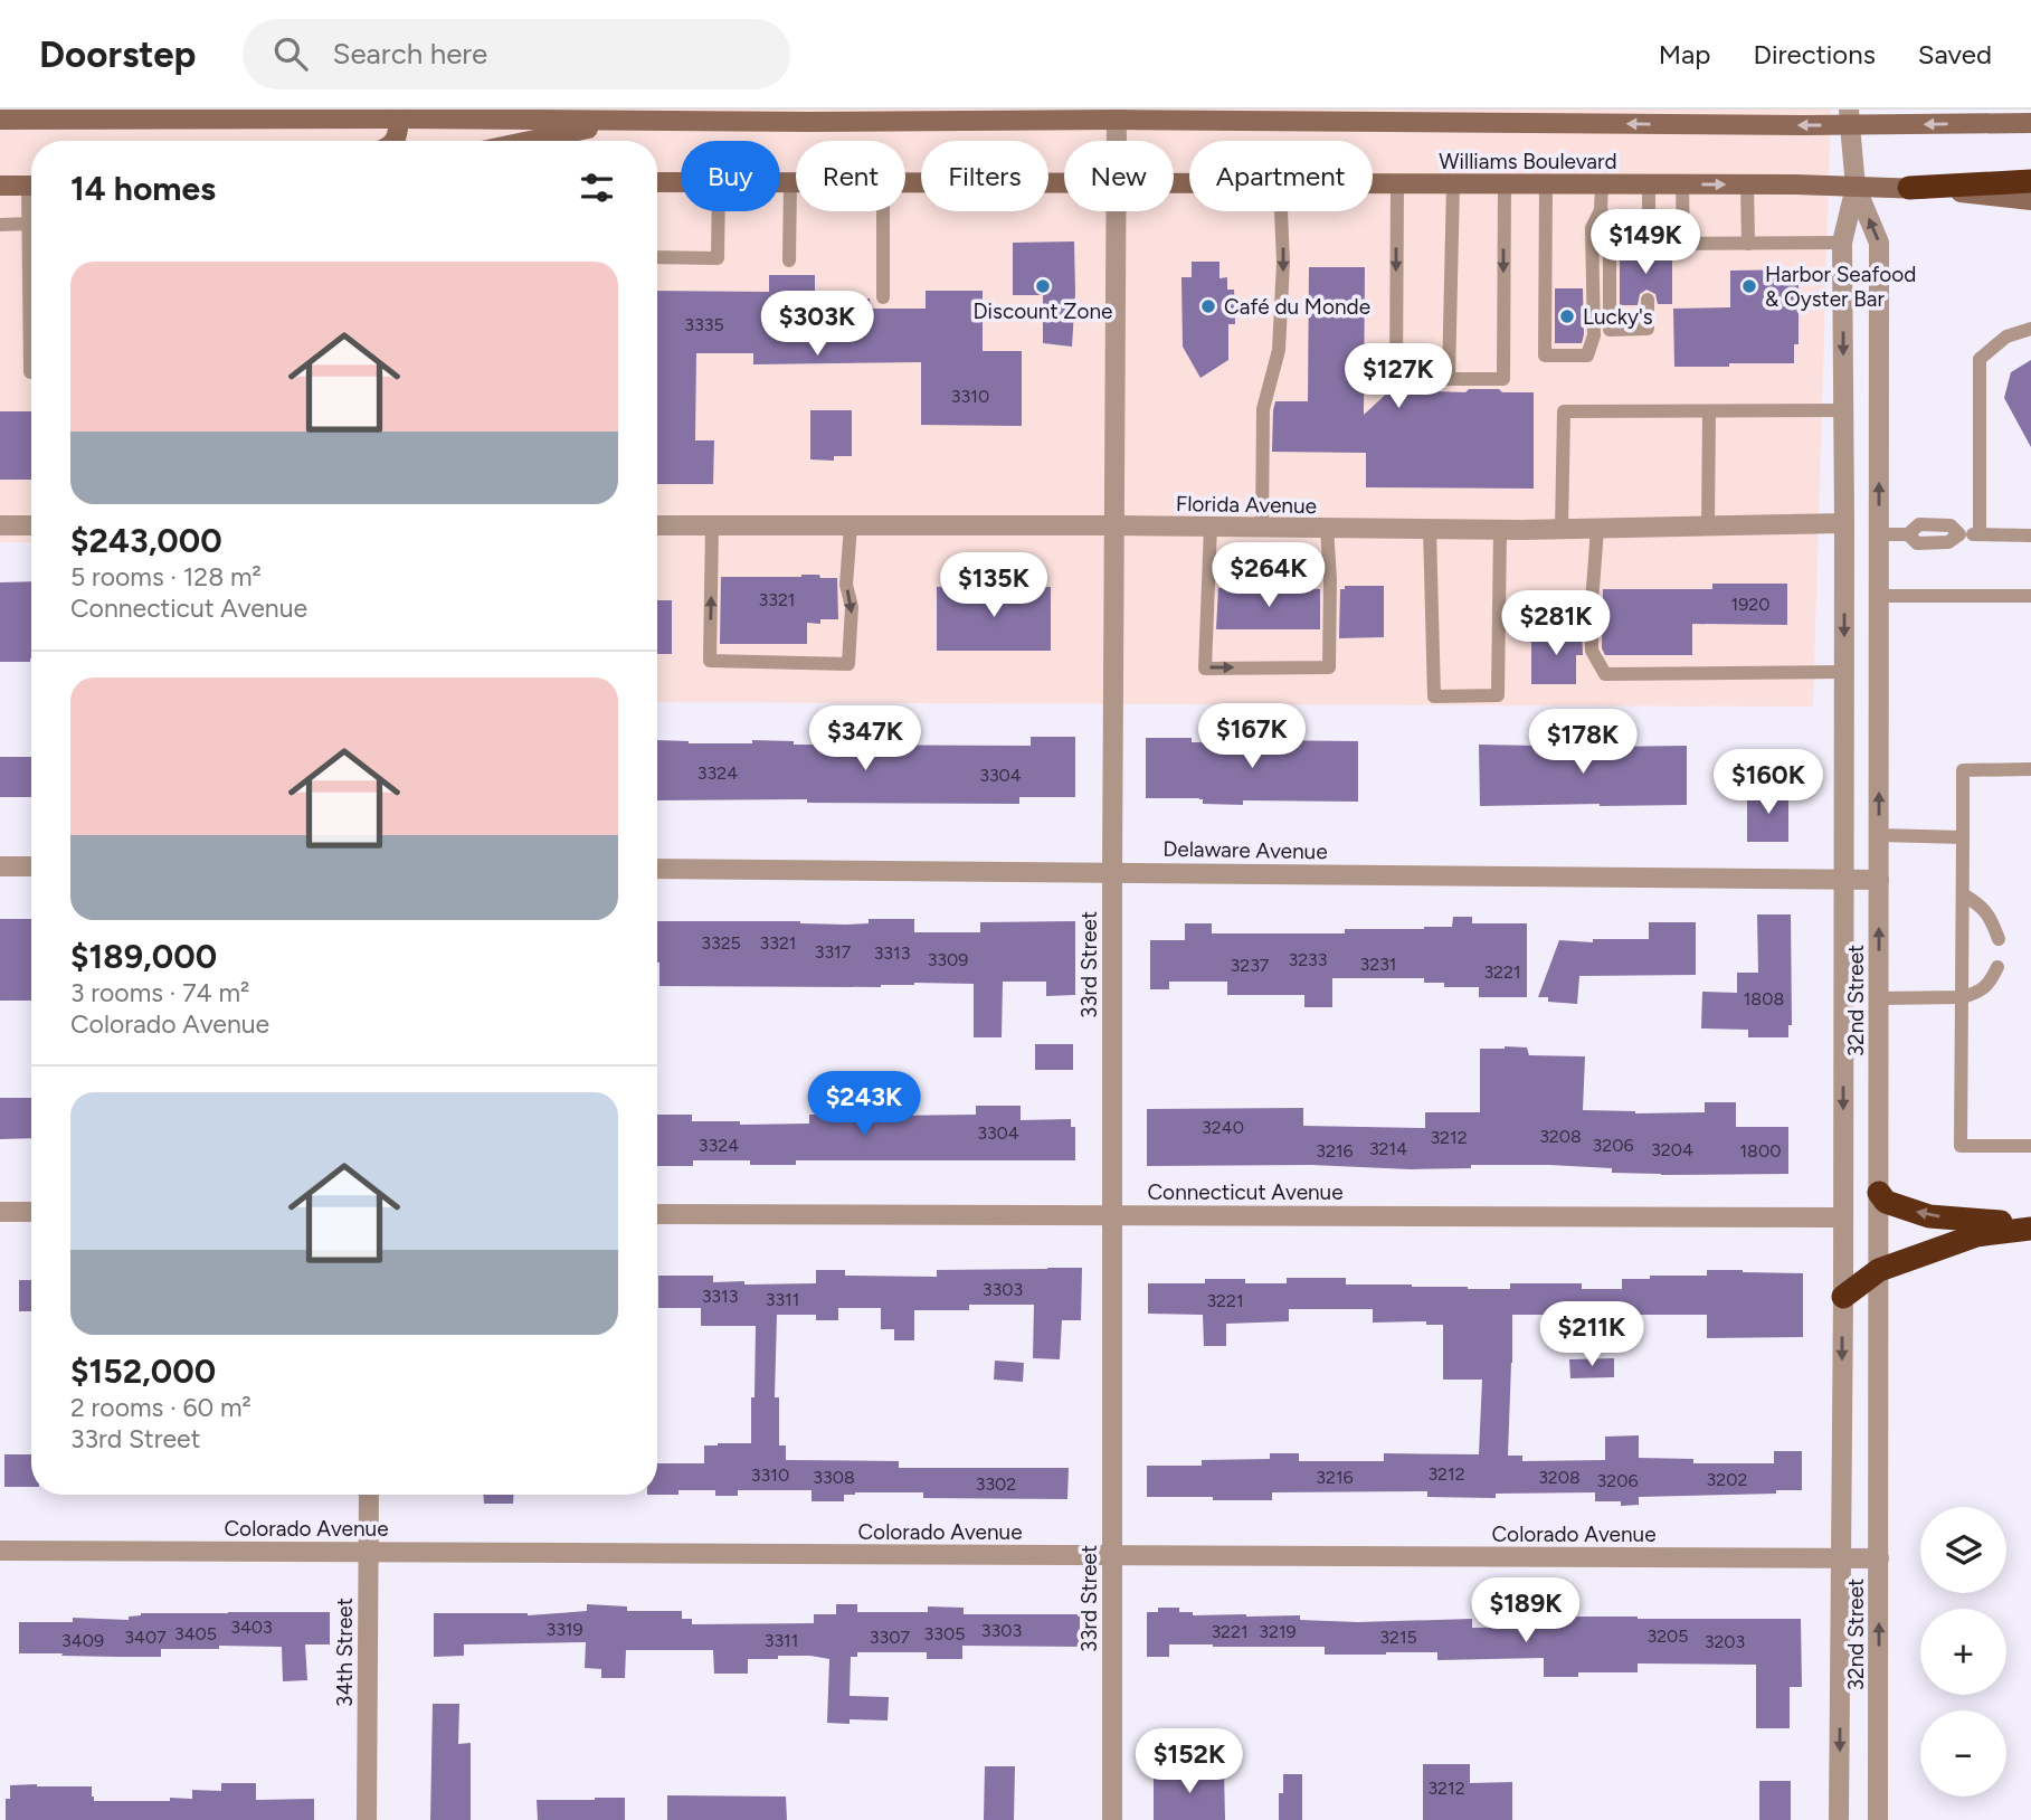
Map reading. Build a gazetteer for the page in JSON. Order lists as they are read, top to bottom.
{
  "streets": {
    "main road": ["Williams Boulevard"],
    "street": [
      "Florida Avenue",
      "Delaware Avenue",
      "33rd Street",
      "32nd Street",
      "Connecticut Avenue",
      "Colorado Avenue",
      "34th Street"
    ]
  },
  "crossings": [
    ["Williams Boulevard", "33rd Street"],
    ["Williams Boulevard", "32nd Street"],
    ["Florida Avenue", "33rd Street"],
    ["Florida Avenue", "32nd Street"],
    ["Delaware Avenue", "33rd Street"],
    ["Delaware Avenue", "32nd Street"],
    ["33rd Street", "Connecticut Avenue"],
    ["33rd Street", "Colorado Avenue"],
    ["32nd Street", "Connecticut Avenue"],
    ["32nd Street", "Colorado Avenue"],
    ["Colorado Avenue", "34th Street"]
  ],
  "places": [
    "Discount Zone",
    "Harbor Seafood & Oyster Bar",
    "Café du Monde",
    "Lucky's"
  ],
  "house_numbers": [
    "3335",
    "3310",
    "3321",
    "1920",
    "3324",
    "3304",
    "3325",
    "3321",
    "3317",
    "3313",
    "3309",
    "3233",
    "3231",
    "3237",
    "3221",
    "1808",
    "3240",
    "3304",
    "3208",
    "3212",
    "3324",
    "3206",
    "3214",
    "3204",
    "3216",
    "1800",
    "3303",
    "3313",
    "3311",
    "3221",
    "3212",
    "3310",
    "3308",
    "3216",
    "3208",
    "3202",
    "3206",
    "3302",
    "3403",
    "3319",
    "3303",
    "3221",
    "3219",
    "3405",
    "3305",
    "3205",
    "3407",
    "3307",
    "3215",
    "3409",
    "3311",
    "3203",
    "3212"
  ],
  "page": {
    "header": "Doorstep",
    "search": "Search here",
    "nav": ["Map", "Directions", "Saved"],
    "chip": [
      "Buy",
      "Rent",
      "Filters",
      "New",
      "Apartment"
    ],
    "heading": "14 homes",
    "price": [
      "$149K",
      "$303K",
      "$127K",
      "$264K",
      "$135K",
      "$281K",
      "$167K",
      "$347K",
      "$178K",
      "$160K",
      "$243K",
      "$211K",
      "$189K",
      "$152K"
    ],
    "list": [
      {
        "name": "$243,000",
        "note": "5 rooms · 128 m² · Connecticut Avenue"
      },
      {
        "name": "$189,000",
        "note": "3 rooms · 74 m² · Colorado Avenue"
      },
      {
        "name": "$152,000",
        "note": "2 rooms · 60 m² · 33rd Street"
      }
    ],
    "map_buttons": ["+", "−"]
  }
}
